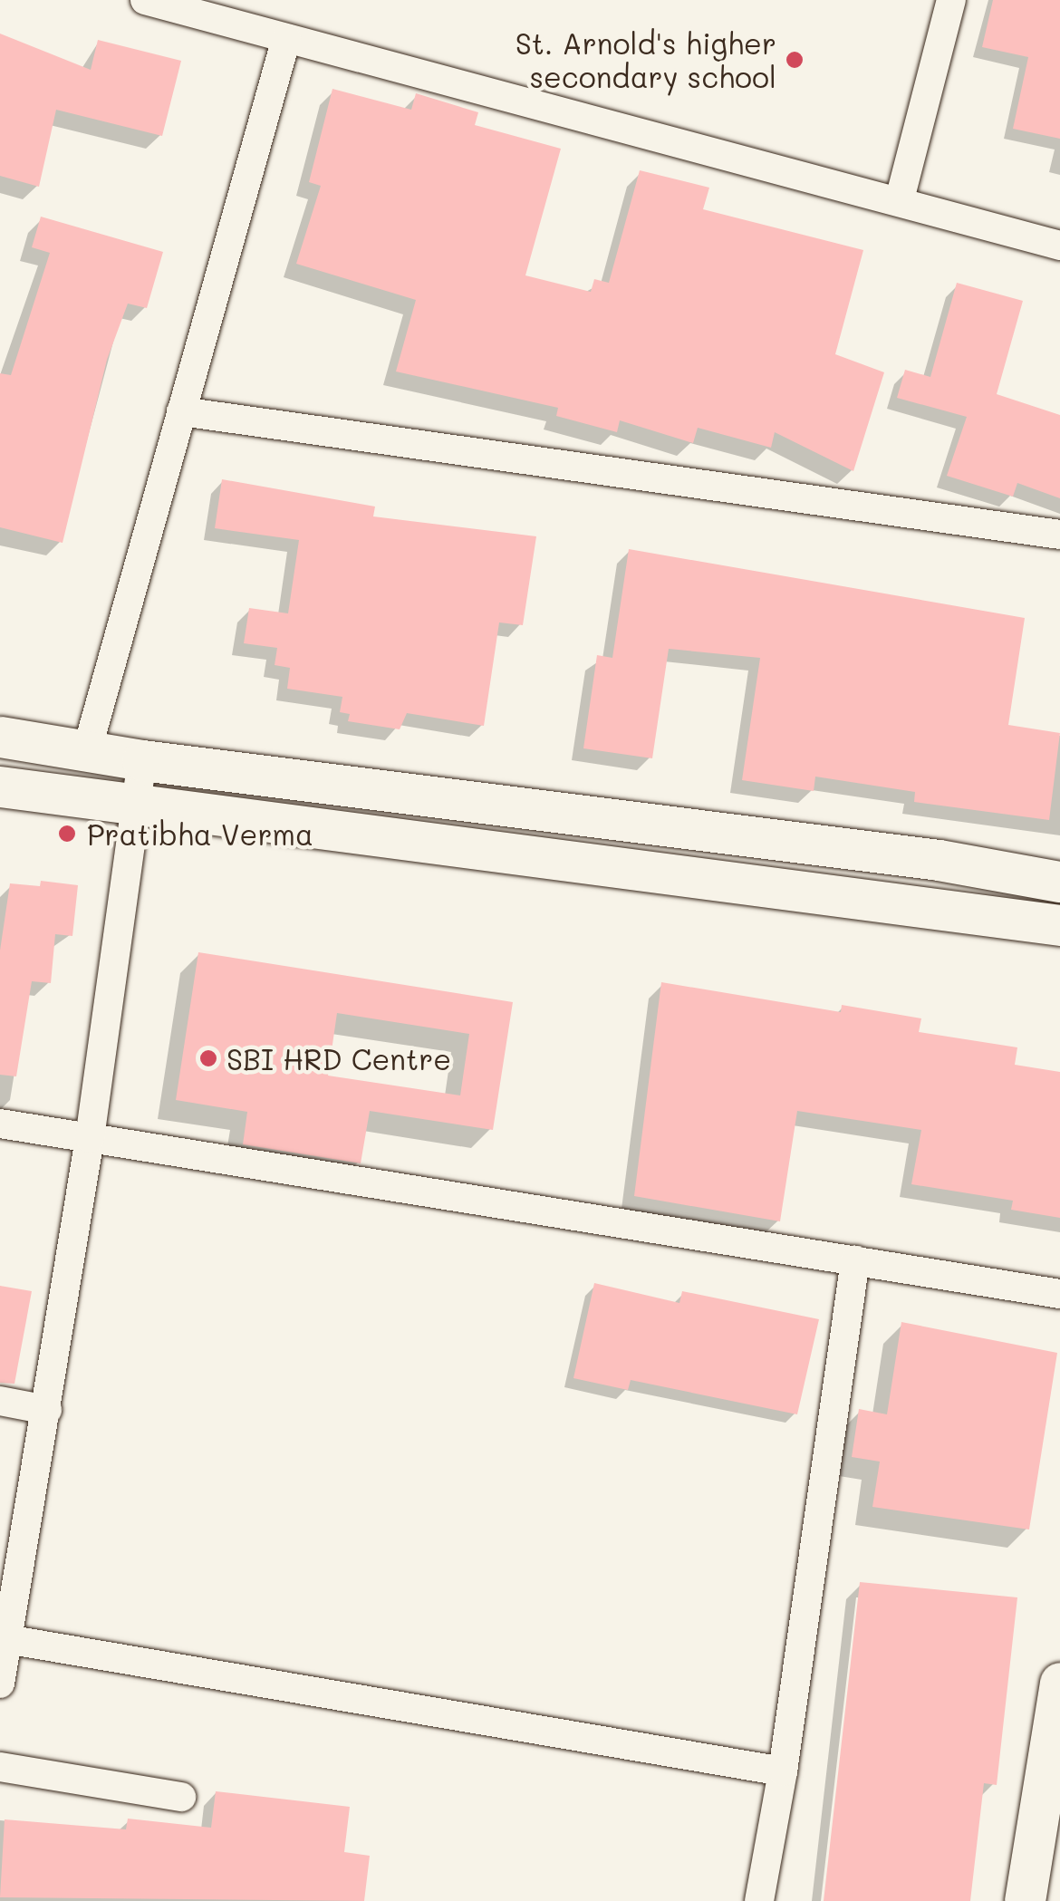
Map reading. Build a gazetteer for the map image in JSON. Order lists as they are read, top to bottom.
{
  "places": ["St. Arnold's higher secondary school", "Pratibha Verma", "SBI HRD Centre"]
}
